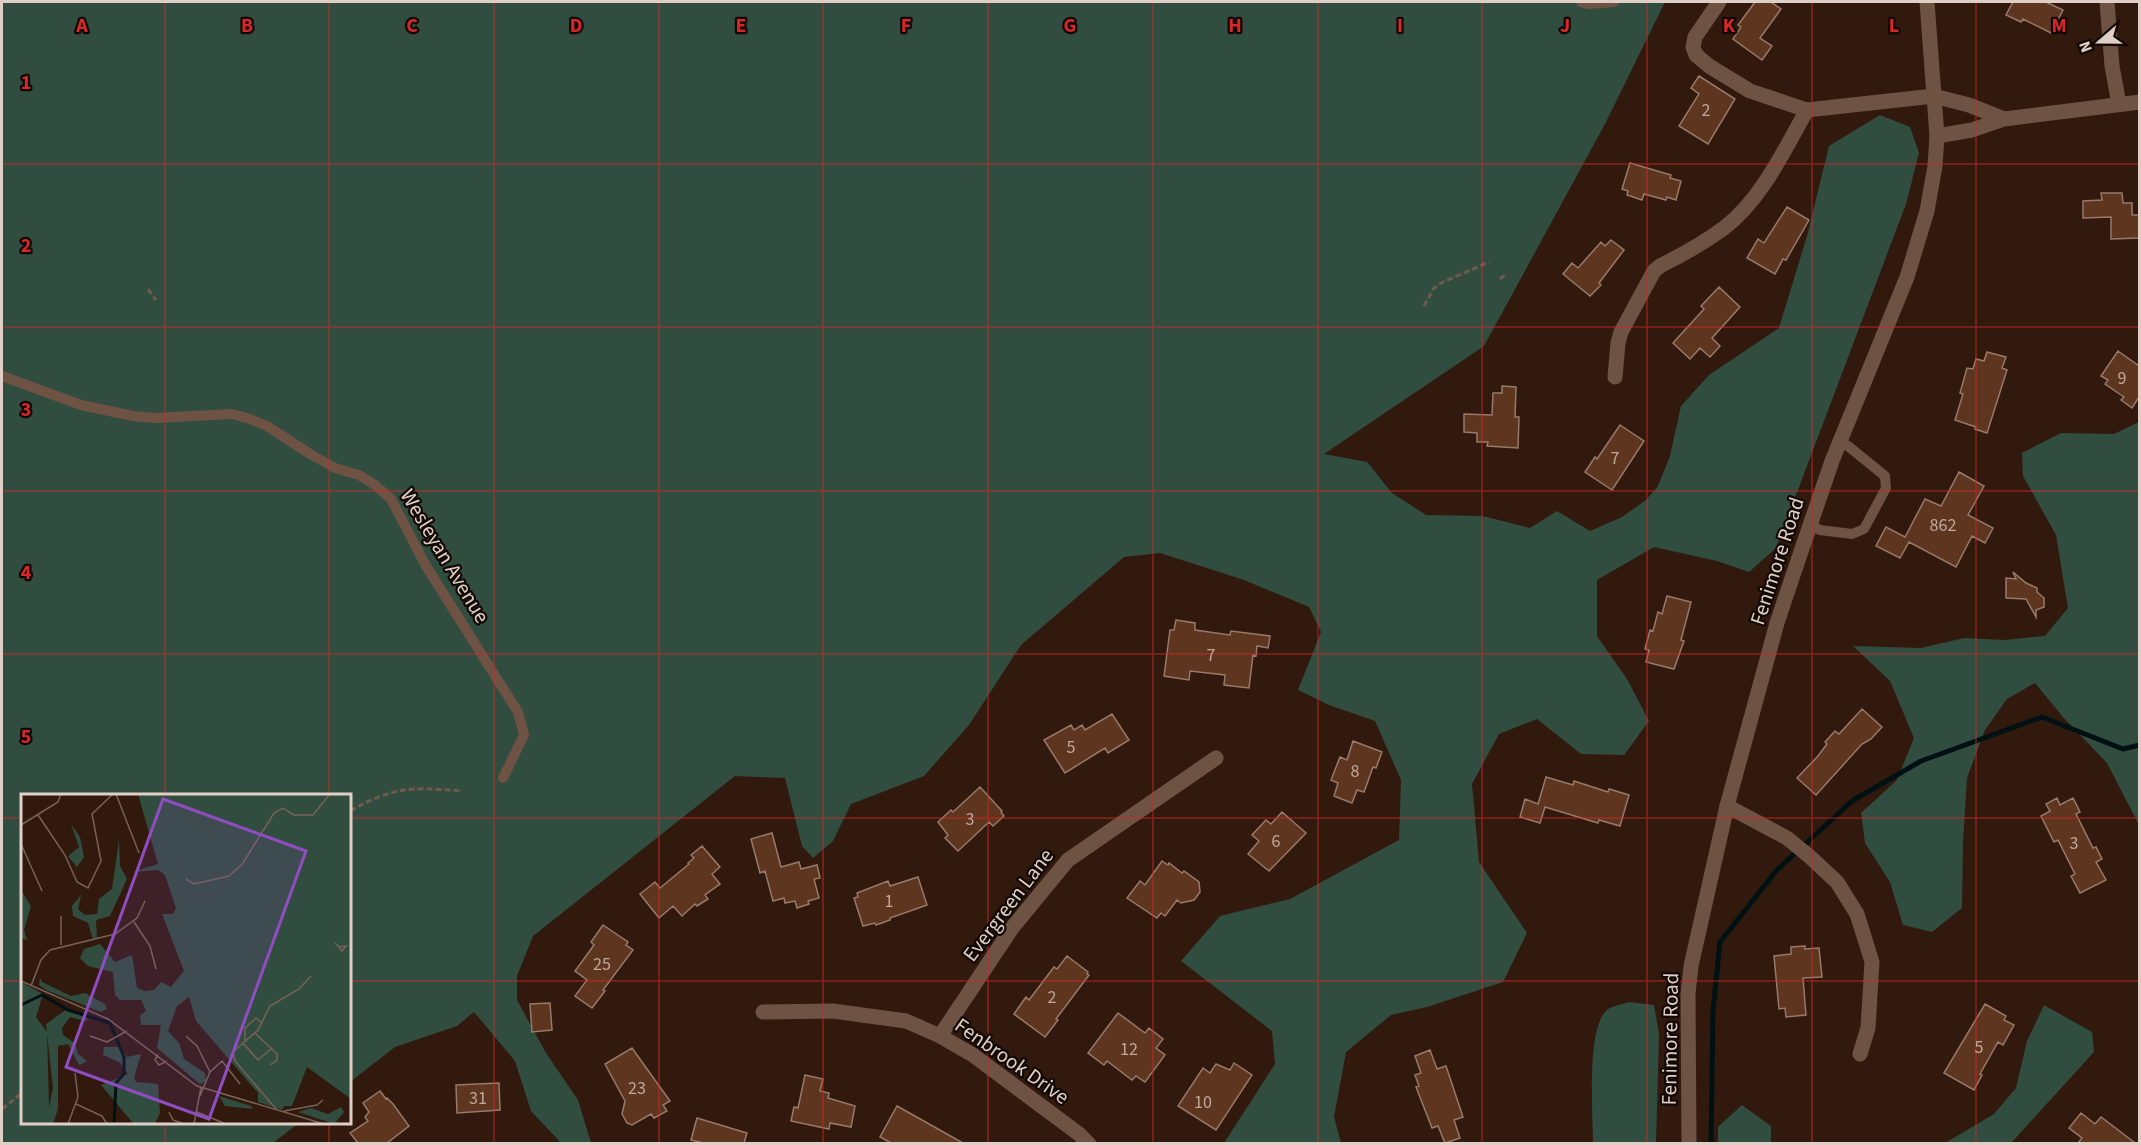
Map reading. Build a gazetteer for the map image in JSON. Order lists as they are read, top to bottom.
{
  "streets": {
    "street": ["Fenimore Road", "Evergreen Lane", "Fenbrook Drive"],
    "lane": ["Wesleyan Avenue"]
  },
  "crossings": [
    ["Evergreen Lane", "Fenbrook Drive"]
  ],
  "house_numbers": [
    "2",
    "9",
    "7",
    "862",
    "7",
    "5",
    "8",
    "3",
    "6",
    "3",
    "1",
    "25",
    "2",
    "5",
    "12",
    "23",
    "31",
    "10"
  ],
  "north": "left",
  "grid": {
    "columns": [
      "A",
      "B",
      "C",
      "D",
      "E",
      "F",
      "G",
      "H",
      "I",
      "J",
      "K",
      "L",
      "M"
    ],
    "rows": [
      "1",
      "2",
      "3",
      "4",
      "5"
    ]
  }
}
